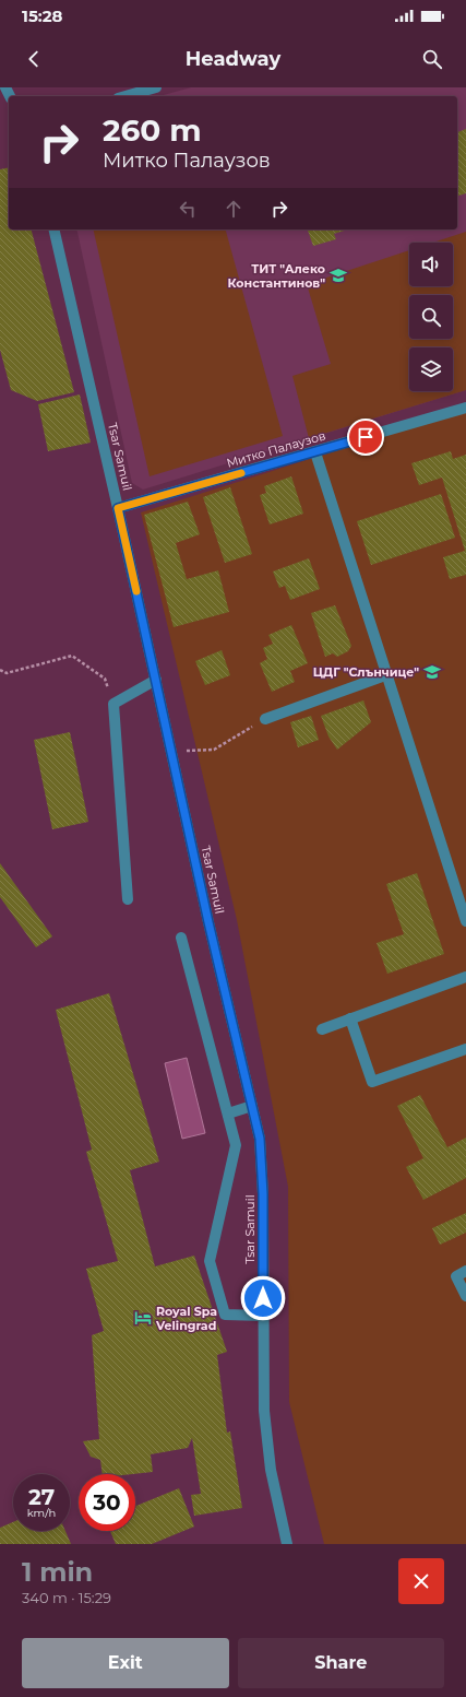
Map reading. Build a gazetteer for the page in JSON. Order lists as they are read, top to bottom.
{
  "streets": {
    "street": ["Митко Палаузов", "Tsar Samuil"]
  },
  "crossings": [
    ["Митко Палаузов", "Tsar Samuil"]
  ],
  "places": {
    "school or university": ["ТИТ \"Алеко Константинов\"", "ЦДГ \"Слънчице\""],
    "hotel": ["Royal Spa Velingrad"]
  },
  "page": {
    "status": "15:28",
    "header": "Headway",
    "turn": ["260 m", "Митко Палаузов"],
    "speed": "27 km/h",
    "limit": "30",
    "heading": ["1 min", "340 m · 15:29"],
    "buttons": ["Exit", "Share"]
  }
}
